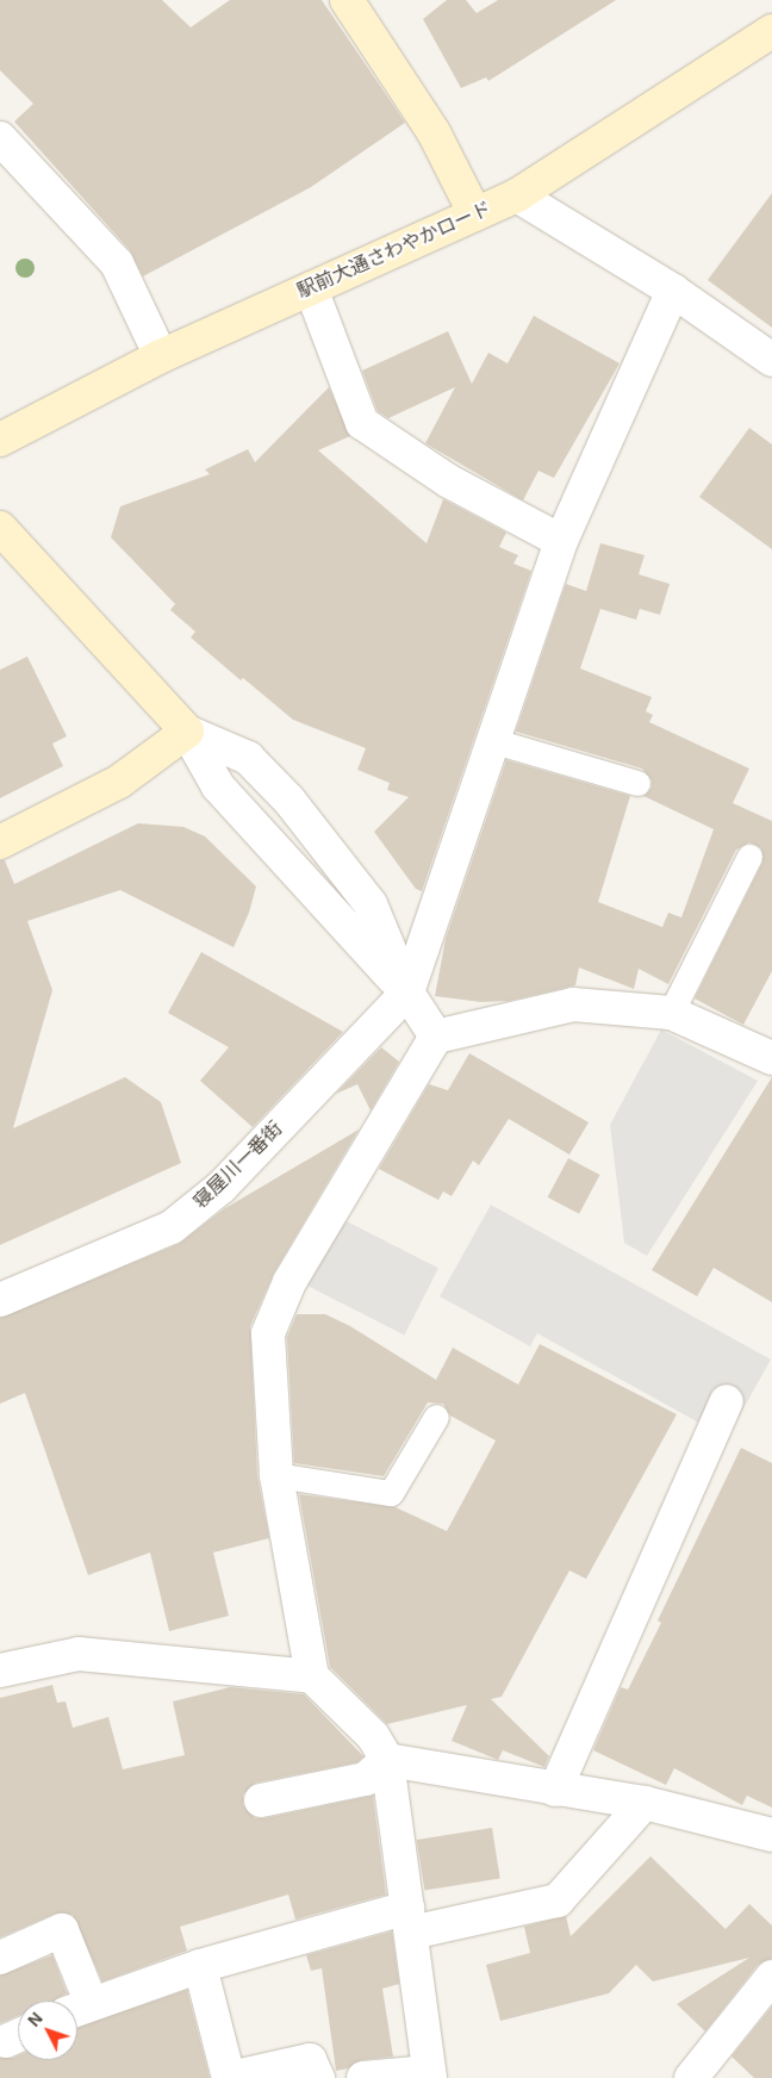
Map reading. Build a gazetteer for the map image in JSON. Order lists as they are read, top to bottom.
{
  "streets": {
    "street": ["駅前大通さわやかロード", "寝屋川一番街"]
  },
  "north": "top left"
}
